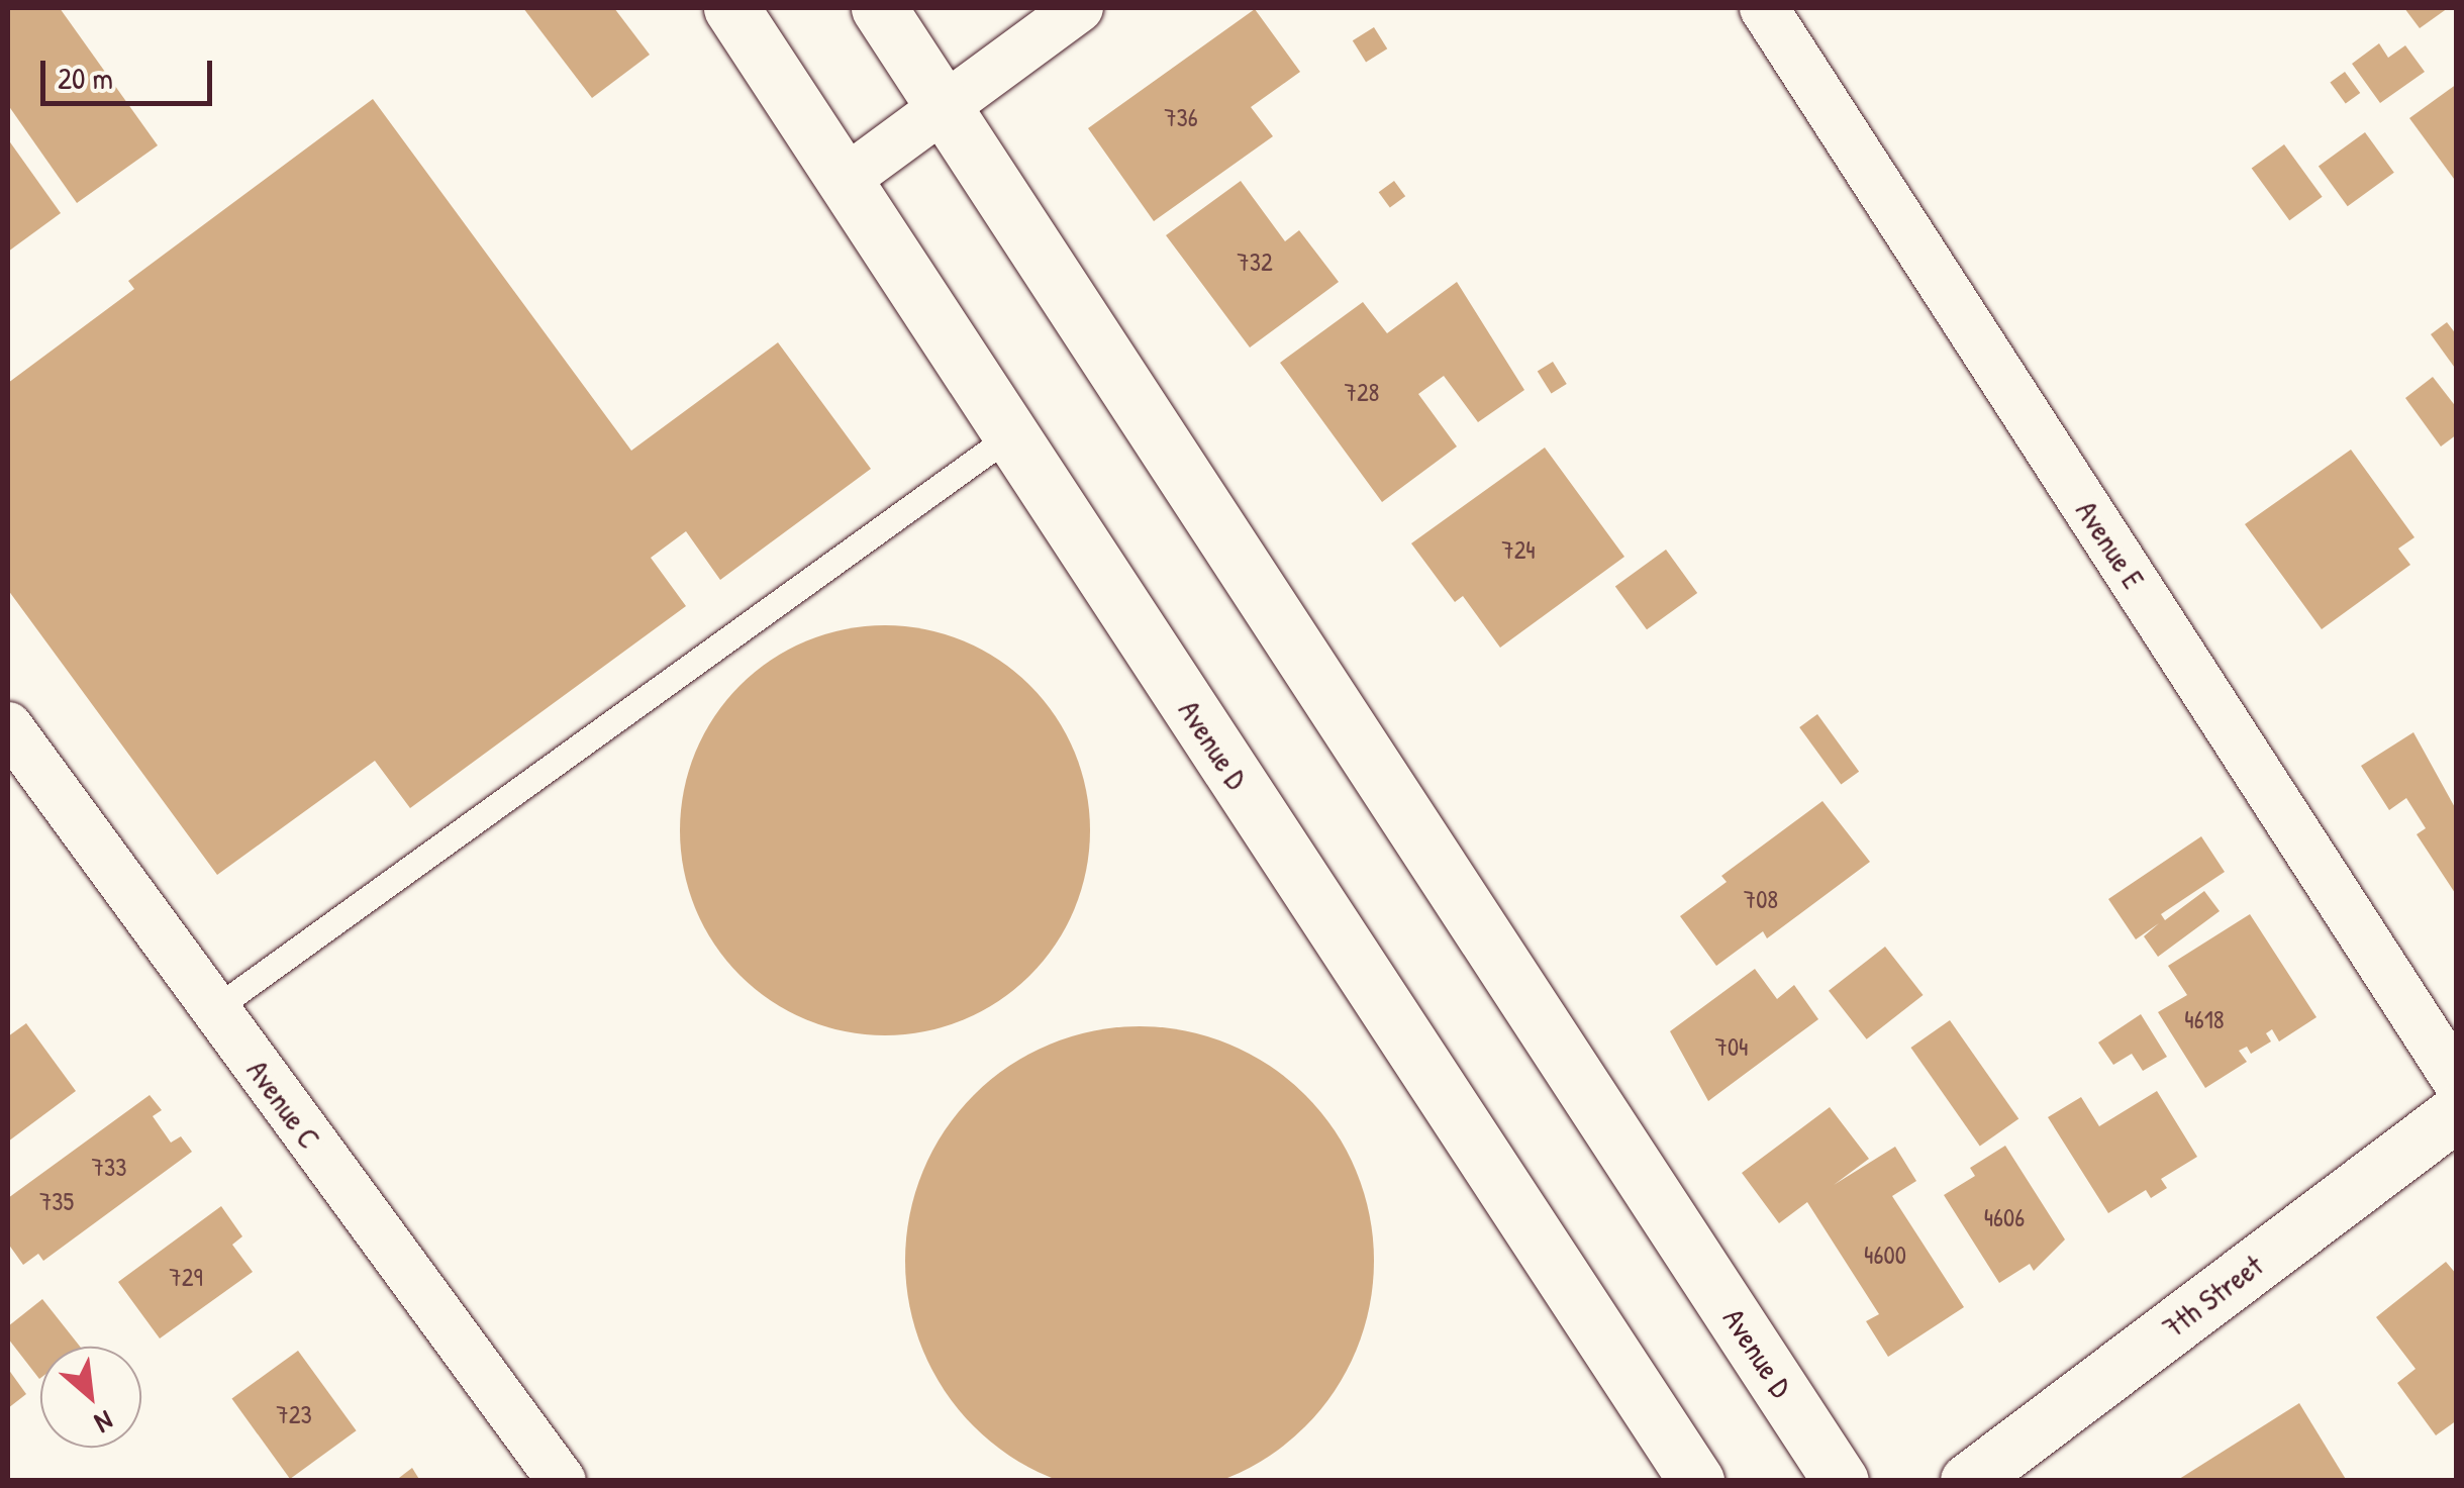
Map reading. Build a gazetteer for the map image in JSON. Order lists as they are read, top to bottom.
{
  "streets": {
    "street": [
      "Avenue E",
      "Avenue D",
      "Avenue C",
      "7th Street"
    ]
  },
  "house_numbers": [
    "736",
    "732",
    "728",
    "724",
    "708",
    "4618",
    "704",
    "733",
    "735",
    "4606",
    "4600",
    "729",
    "723"
  ],
  "scale_bar": "20 m",
  "north": "bottom right"
}
